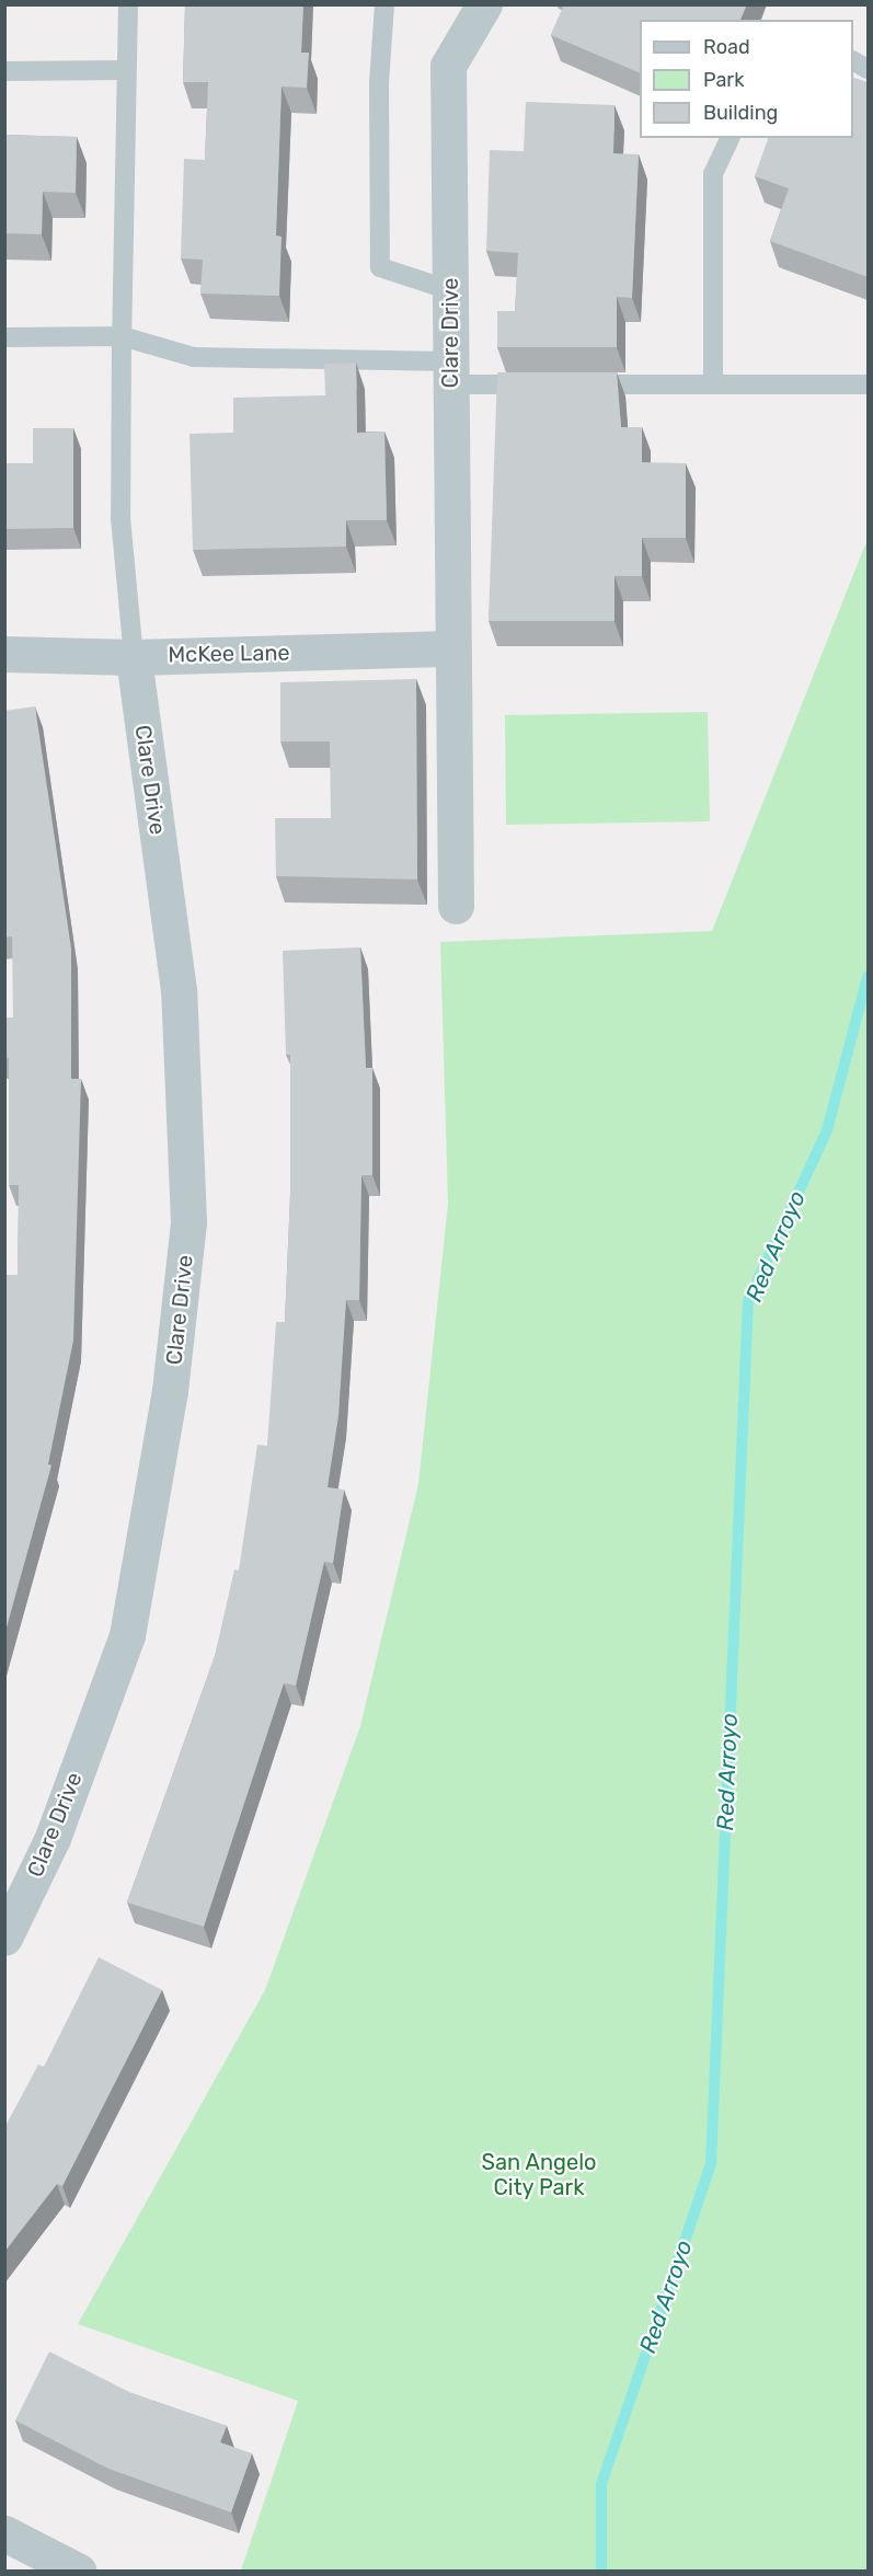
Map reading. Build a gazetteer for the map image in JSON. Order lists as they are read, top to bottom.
{
  "streets": {
    "street": ["Clare Drive", "McKee Lane"]
  },
  "crossings": [
    ["Clare Drive", "McKee Lane"]
  ],
  "water": ["Red Arroyo"],
  "parks": ["San Angelo City Park"],
  "legend": ["Road", "Park", "Building"]
}
